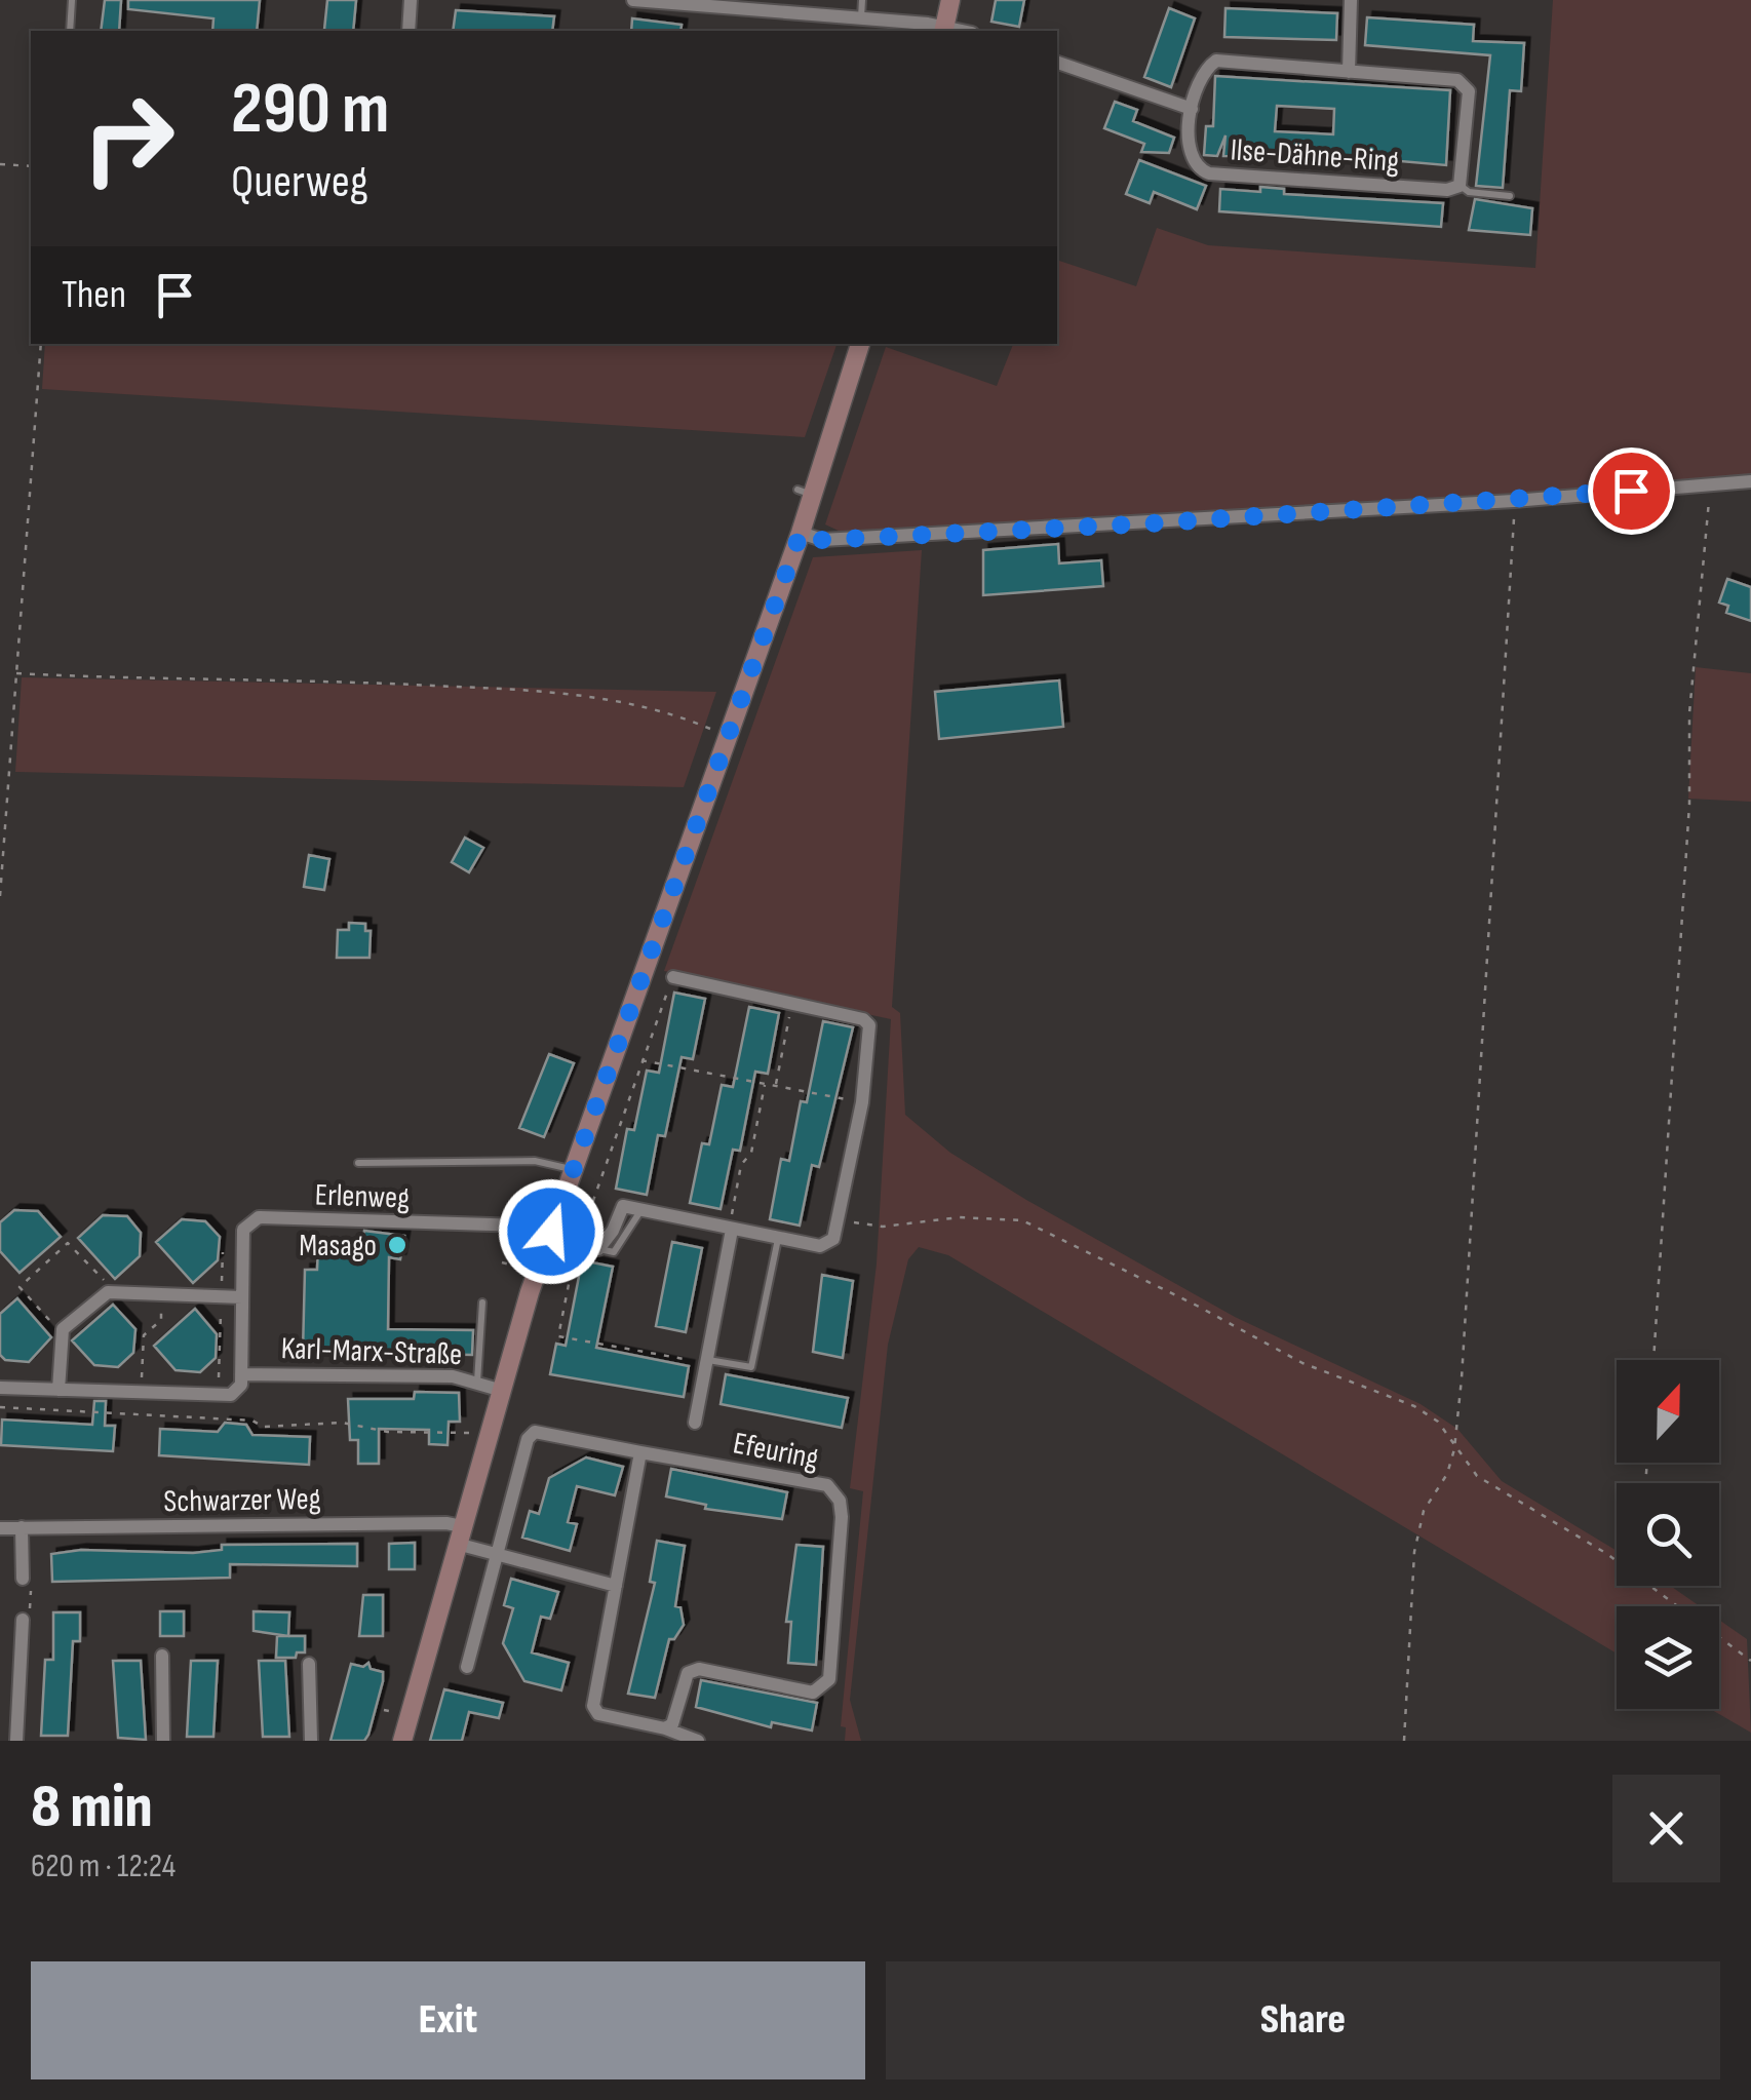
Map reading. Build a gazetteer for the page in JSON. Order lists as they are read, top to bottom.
{
  "streets": {
    "main road": ["Karl-Marx-Straße"],
    "street": [
      "Ilse-Dähne-Ring",
      "Erlenweg",
      "Efeuring",
      "Schwarzer Weg"
    ]
  },
  "crossings": [
    ["Erlenweg", "Karl-Marx-Straße"],
    ["Karl-Marx-Straße", "Schwarzer Weg"]
  ],
  "places": ["Masago"],
  "north": "top",
  "page": {
    "turn": ["290 m", "Querweg"],
    "then": "Then",
    "heading": ["8 min", "620 m · 12:24"],
    "buttons": ["Exit", "Share"]
  }
}
